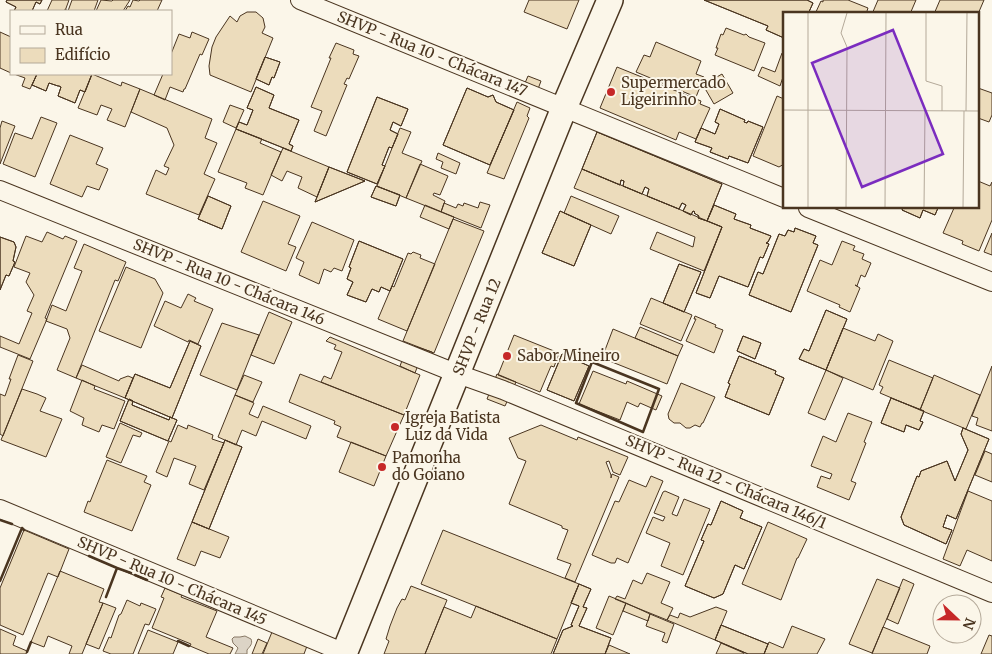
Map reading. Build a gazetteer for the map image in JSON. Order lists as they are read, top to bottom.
{
  "streets": {
    "street": [
      "SHVP - Rua 10 - Chácara 147",
      "SHVP - Rua 10 - Chácara 146",
      "SHVP - Rua 12",
      "SHVP - Rua 12 - Chácara 146/1",
      "SHVP - Rua 10 - Chácara 145"
    ]
  },
  "crossings": [
    ["SHVP - Rua 10 - Chácara 147", "SHVP - Rua 12"],
    ["SHVP - Rua 10 - Chácara 146", "SHVP - Rua 12"],
    ["SHVP - Rua 10 - Chácara 146", "SHVP - Rua 12 - Chácara 146/1"],
    ["SHVP - Rua 12", "SHVP - Rua 12 - Chácara 146/1"],
    ["SHVP - Rua 12", "SHVP - Rua 10 - Chácara 145"]
  ],
  "places": [
    "Supermercado Ligeirinho",
    "Sabor Mineiro",
    "Igreja Batista Luz da Vida",
    "Pamonha do Goiano"
  ],
  "legend": ["Rua", "Edifício"],
  "north": "right"
}
